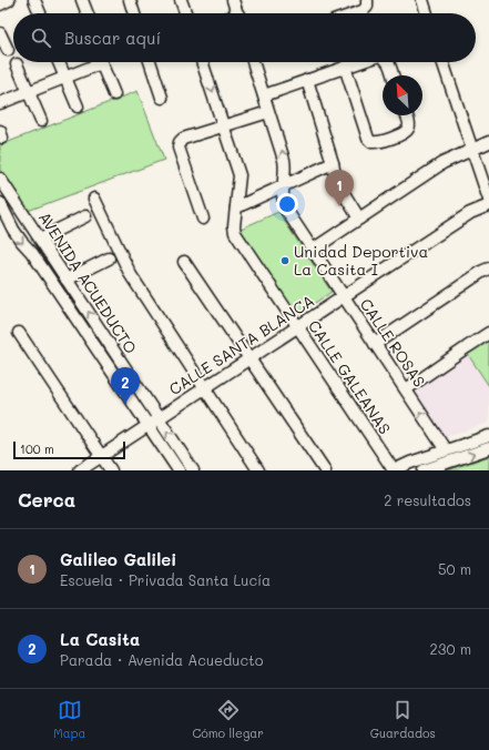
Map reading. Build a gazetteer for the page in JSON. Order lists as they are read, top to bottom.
{
  "streets": {
    "street": [
      "AVENIDA ACUEDUCTO",
      "CALLE ROSAS",
      "CALLE SANTA BLANCA",
      "CALLE GALEANAS"
    ]
  },
  "crossings": [
    ["AVENIDA ACUEDUCTO", "CALLE SANTA BLANCA"],
    ["CALLE ROSAS", "CALLE SANTA BLANCA"],
    ["CALLE SANTA BLANCA", "CALLE GALEANAS"]
  ],
  "places": ["Unidad Deportiva La Casita I"],
  "scale_bar": "100 m",
  "north": "top left",
  "page": {
    "search": "Buscar aquí",
    "pins": ["1", "2"],
    "scale": "100 m",
    "heading": ["Cerca", "2 resultados"],
    "list": [
      {
        "mark": "1",
        "name": "Galileo Galilei",
        "note": "Escuela · Privada Santa Lucía",
        "value": "50 m"
      },
      {
        "mark": "2",
        "name": "La Casita",
        "note": "Parada · Avenida Acueducto",
        "value": "230 m"
      }
    ],
    "nav": ["Mapa", "Cómo llegar", "Guardados"]
  }
}
